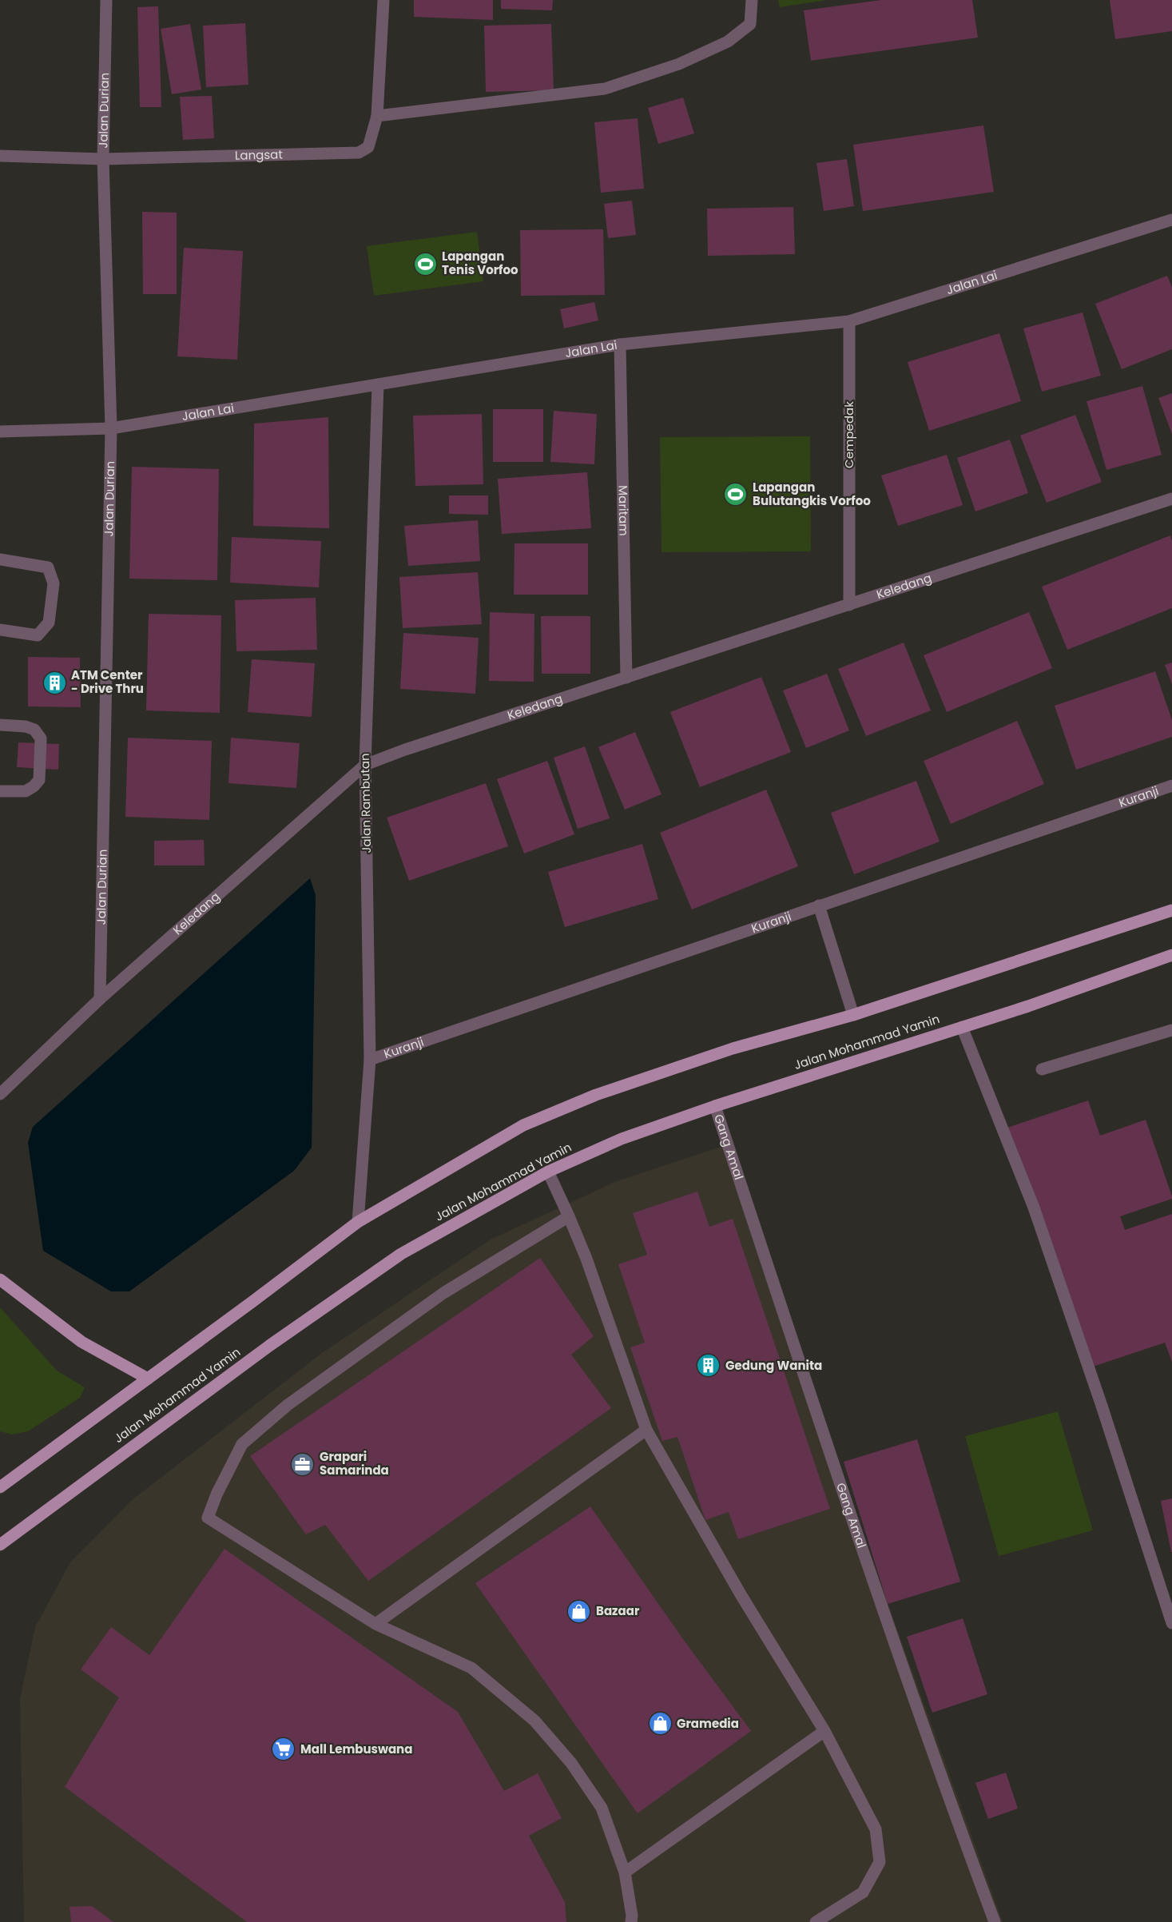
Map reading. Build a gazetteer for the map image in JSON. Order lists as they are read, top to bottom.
{
  "streets": {
    "main road": ["Jalan Mohammad Yamin"],
    "street": [
      "Jalan Durian",
      "Langsat",
      "Jalan Lai",
      "Cempedak",
      "Maritam",
      "Keledang",
      "Kuranji",
      "Jalan Rambutan",
      "Gang Amal"
    ]
  },
  "crossings": [
    ["Jalan Durian", "Langsat"],
    ["Jalan Durian", "Jalan Lai"],
    ["Jalan Durian", "Keledang"],
    ["Jalan Lai", "Cempedak"],
    ["Jalan Lai", "Maritam"],
    ["Jalan Lai", "Jalan Rambutan"],
    ["Cempedak", "Keledang"],
    ["Maritam", "Keledang"],
    ["Keledang", "Jalan Rambutan"],
    ["Kuranji", "Jalan Rambutan"],
    ["Jalan Mohammad Yamin", "Gang Amal"]
  ],
  "places": {
    "sports": ["Lapangan Tenis Vorfoo", "Lapangan Bulutangkis Vorfoo"],
    "building": ["ATM Center - Drive Thru", "Gedung Wanita"],
    "office": ["Grapari Samarinda"],
    "shop": ["Bazaar", "Gramedia"],
    "supermarket": ["Mall Lembuswana"]
  }
}
